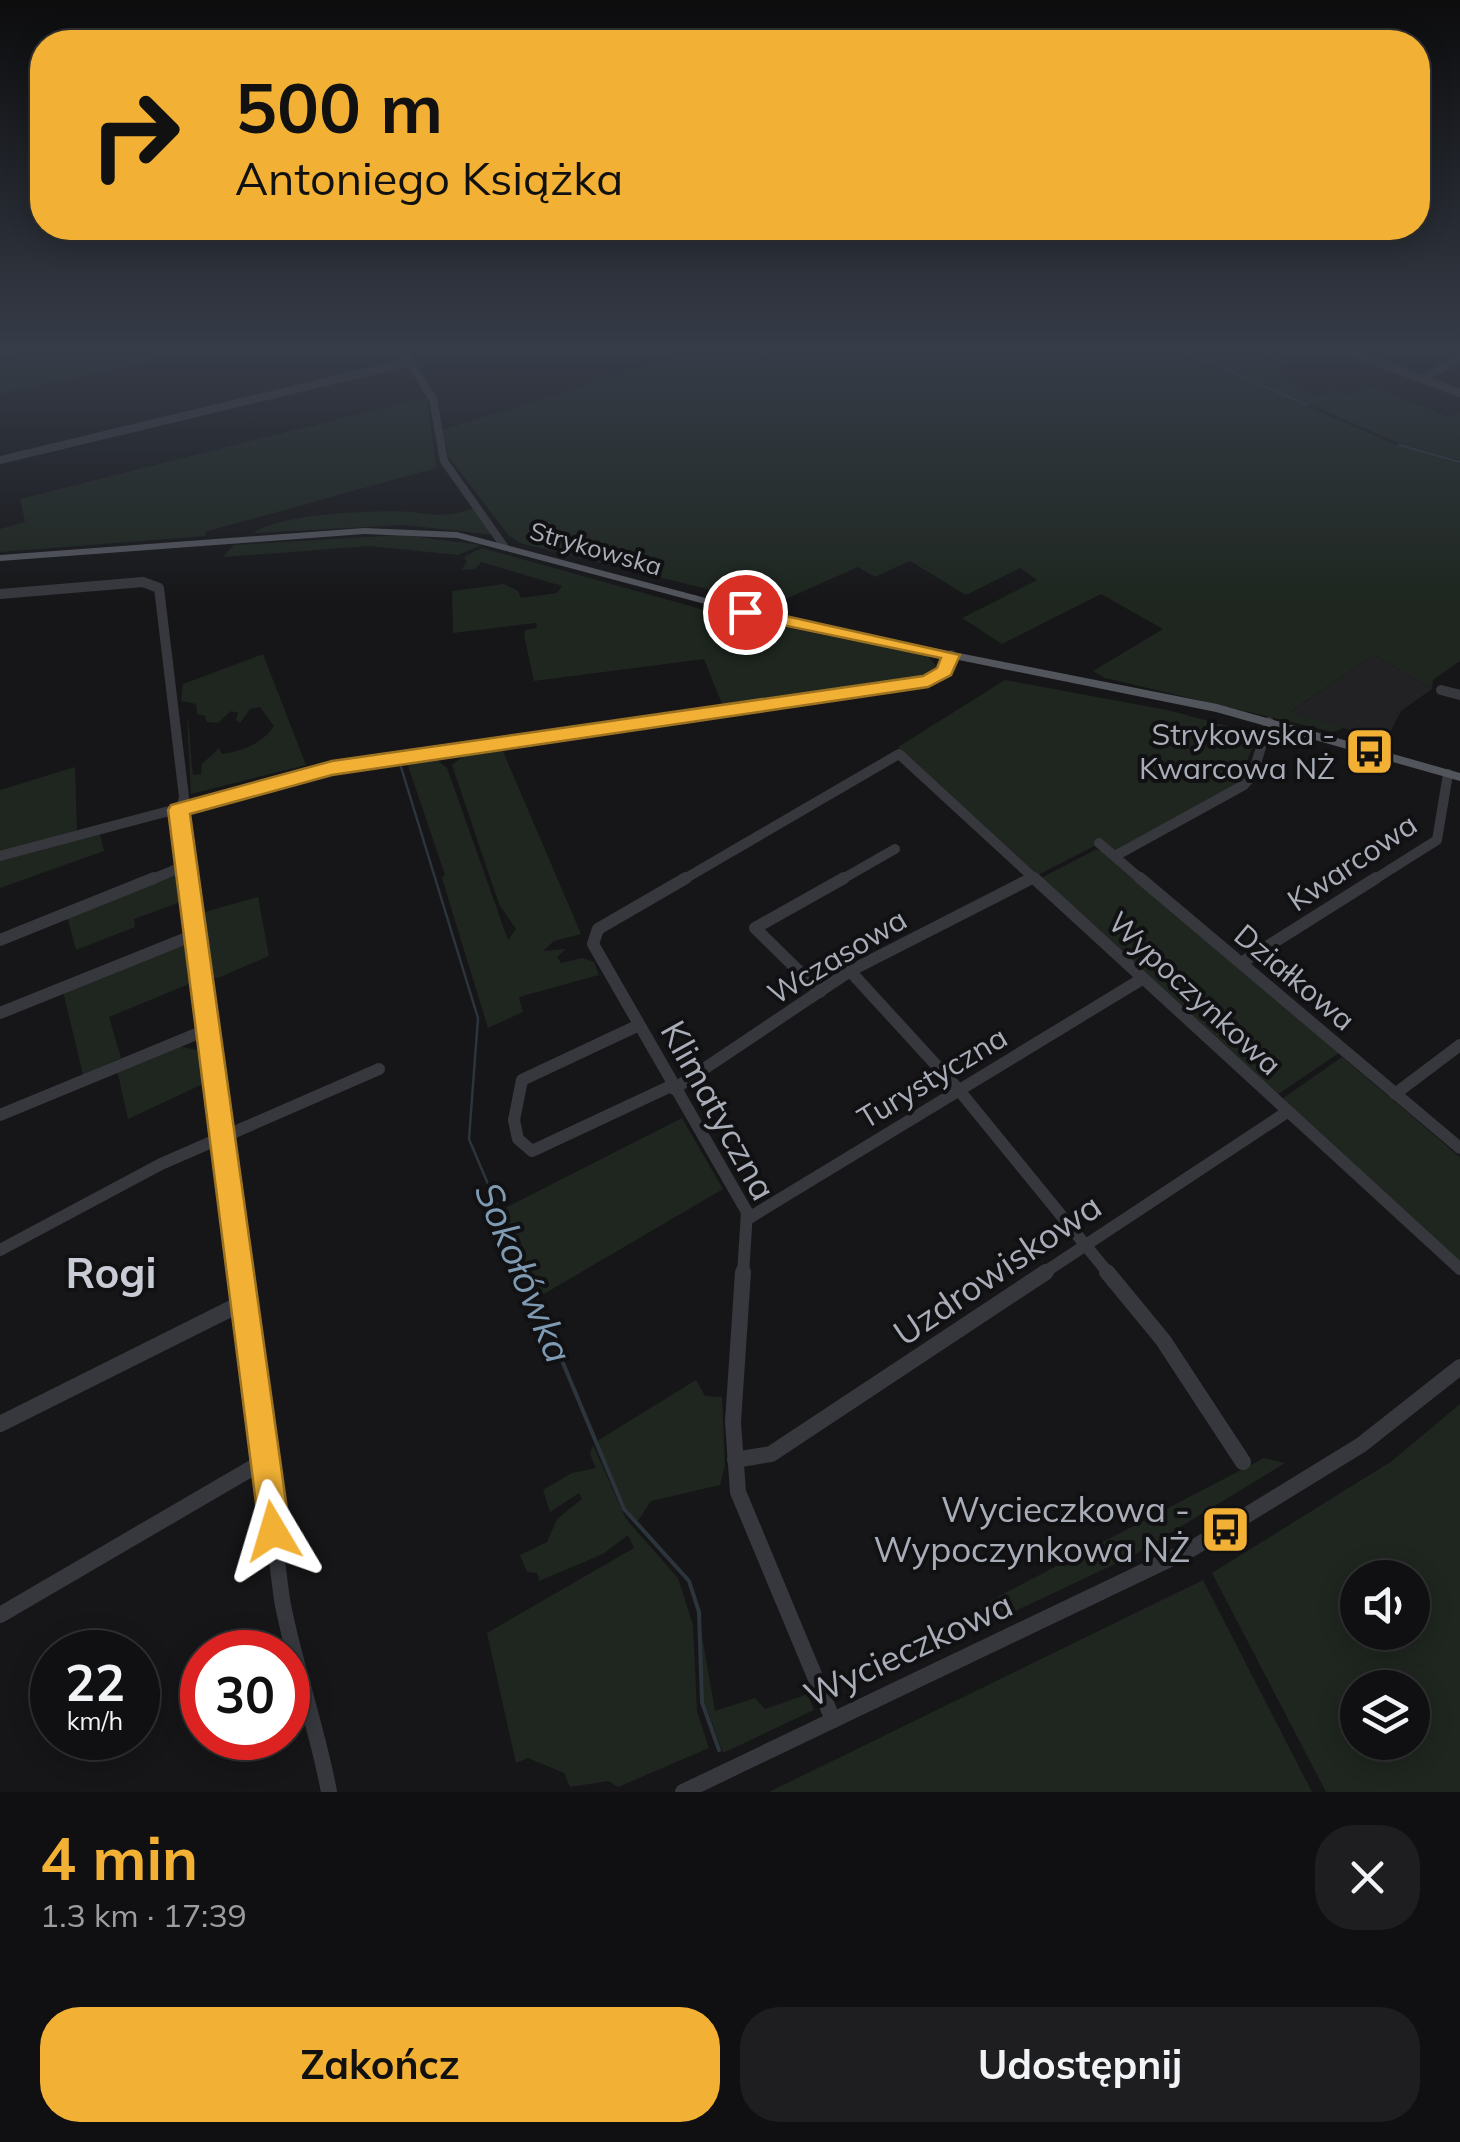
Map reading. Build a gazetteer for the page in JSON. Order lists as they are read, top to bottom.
{
  "streets": {
    "main road": ["Strykowska"],
    "street": [
      "Kwarcowa",
      "Wczasowa",
      "Działkowa",
      "Wypoczynkowa",
      "Turystyczna",
      "Klimatyczna",
      "Uzdrowiskowa",
      "Wycieczkowa"
    ]
  },
  "crossings": [
    ["Strykowska", "Kwarcowa"],
    ["Kwarcowa", "Działkowa"],
    ["Wczasowa", "Wypoczynkowa"],
    ["Wczasowa", "Klimatyczna"],
    ["Wypoczynkowa", "Turystyczna"],
    ["Wypoczynkowa", "Klimatyczna"],
    ["Wypoczynkowa", "Uzdrowiskowa"],
    ["Turystyczna", "Klimatyczna"],
    ["Klimatyczna", "Uzdrowiskowa"],
    ["Klimatyczna", "Wycieczkowa"]
  ],
  "districts": ["Rogi"],
  "water": ["Sokołówka"],
  "places": {
    "bus stop": ["Strykowska - Kwarcowa NŻ", "Wycieczkowa - Wypoczynkowa NŻ"]
  },
  "page": {
    "turn": ["500 m", "Antoniego Książka"],
    "speed": "22 km/h",
    "limit": "30",
    "heading": ["4 min", "1.3 km · 17:39"],
    "buttons": ["Zakończ", "Udostępnij"]
  }
}
